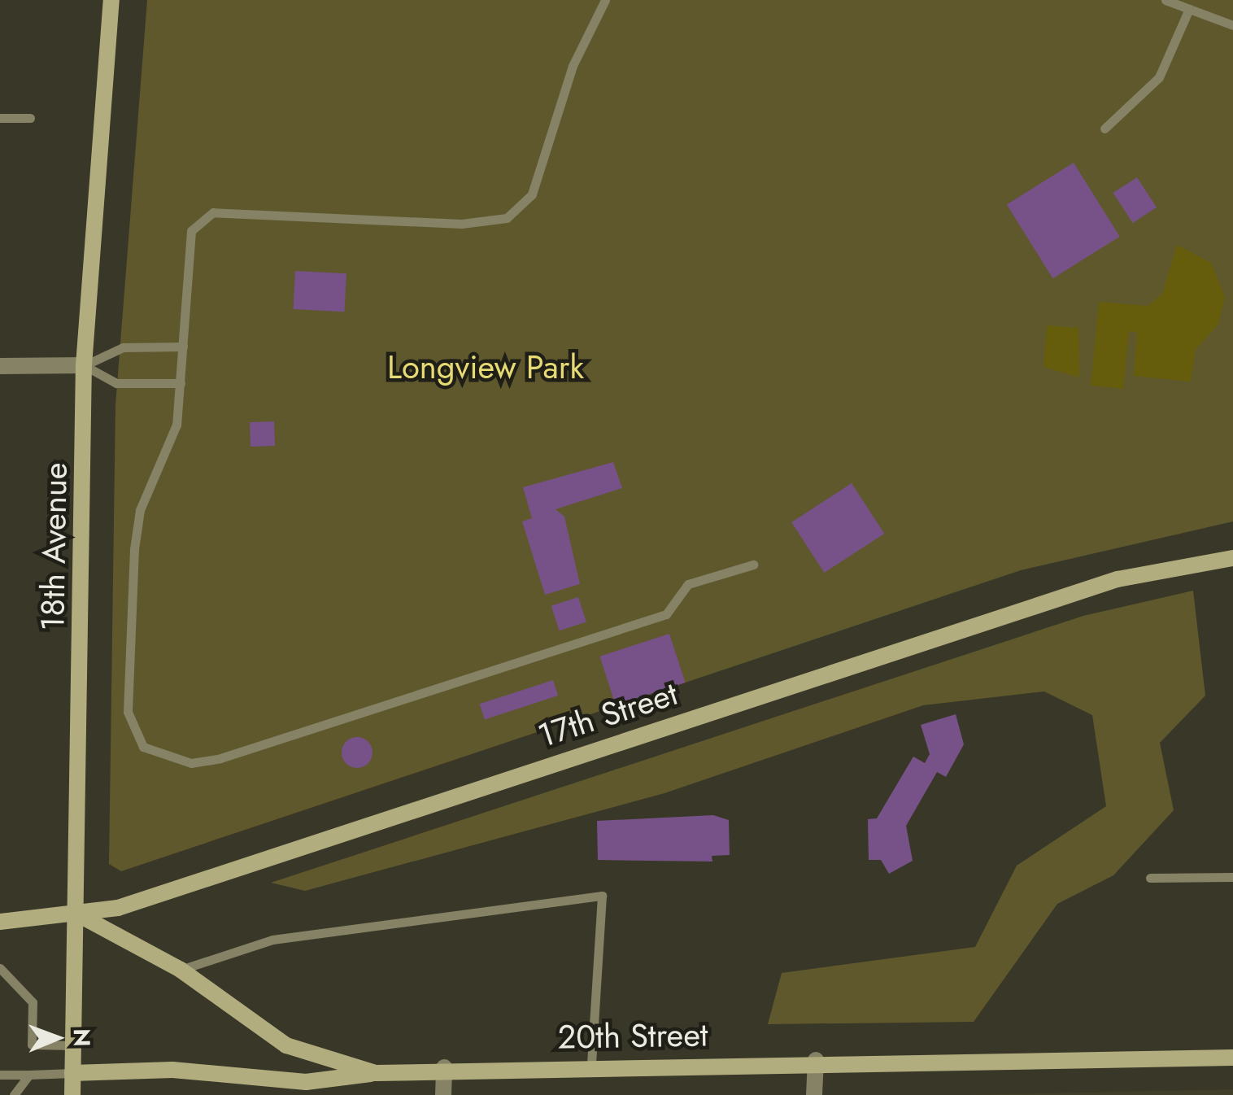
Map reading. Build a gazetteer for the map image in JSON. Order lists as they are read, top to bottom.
{
  "streets": {
    "street": ["18th Avenue", "17th Street", "20th Street"]
  },
  "crossings": [
    ["18th Avenue", "17th Street"],
    ["18th Avenue", "20th Street"],
    ["17th Street", "20th Street"]
  ],
  "parks": ["Longview Park"],
  "north": "right"
}
